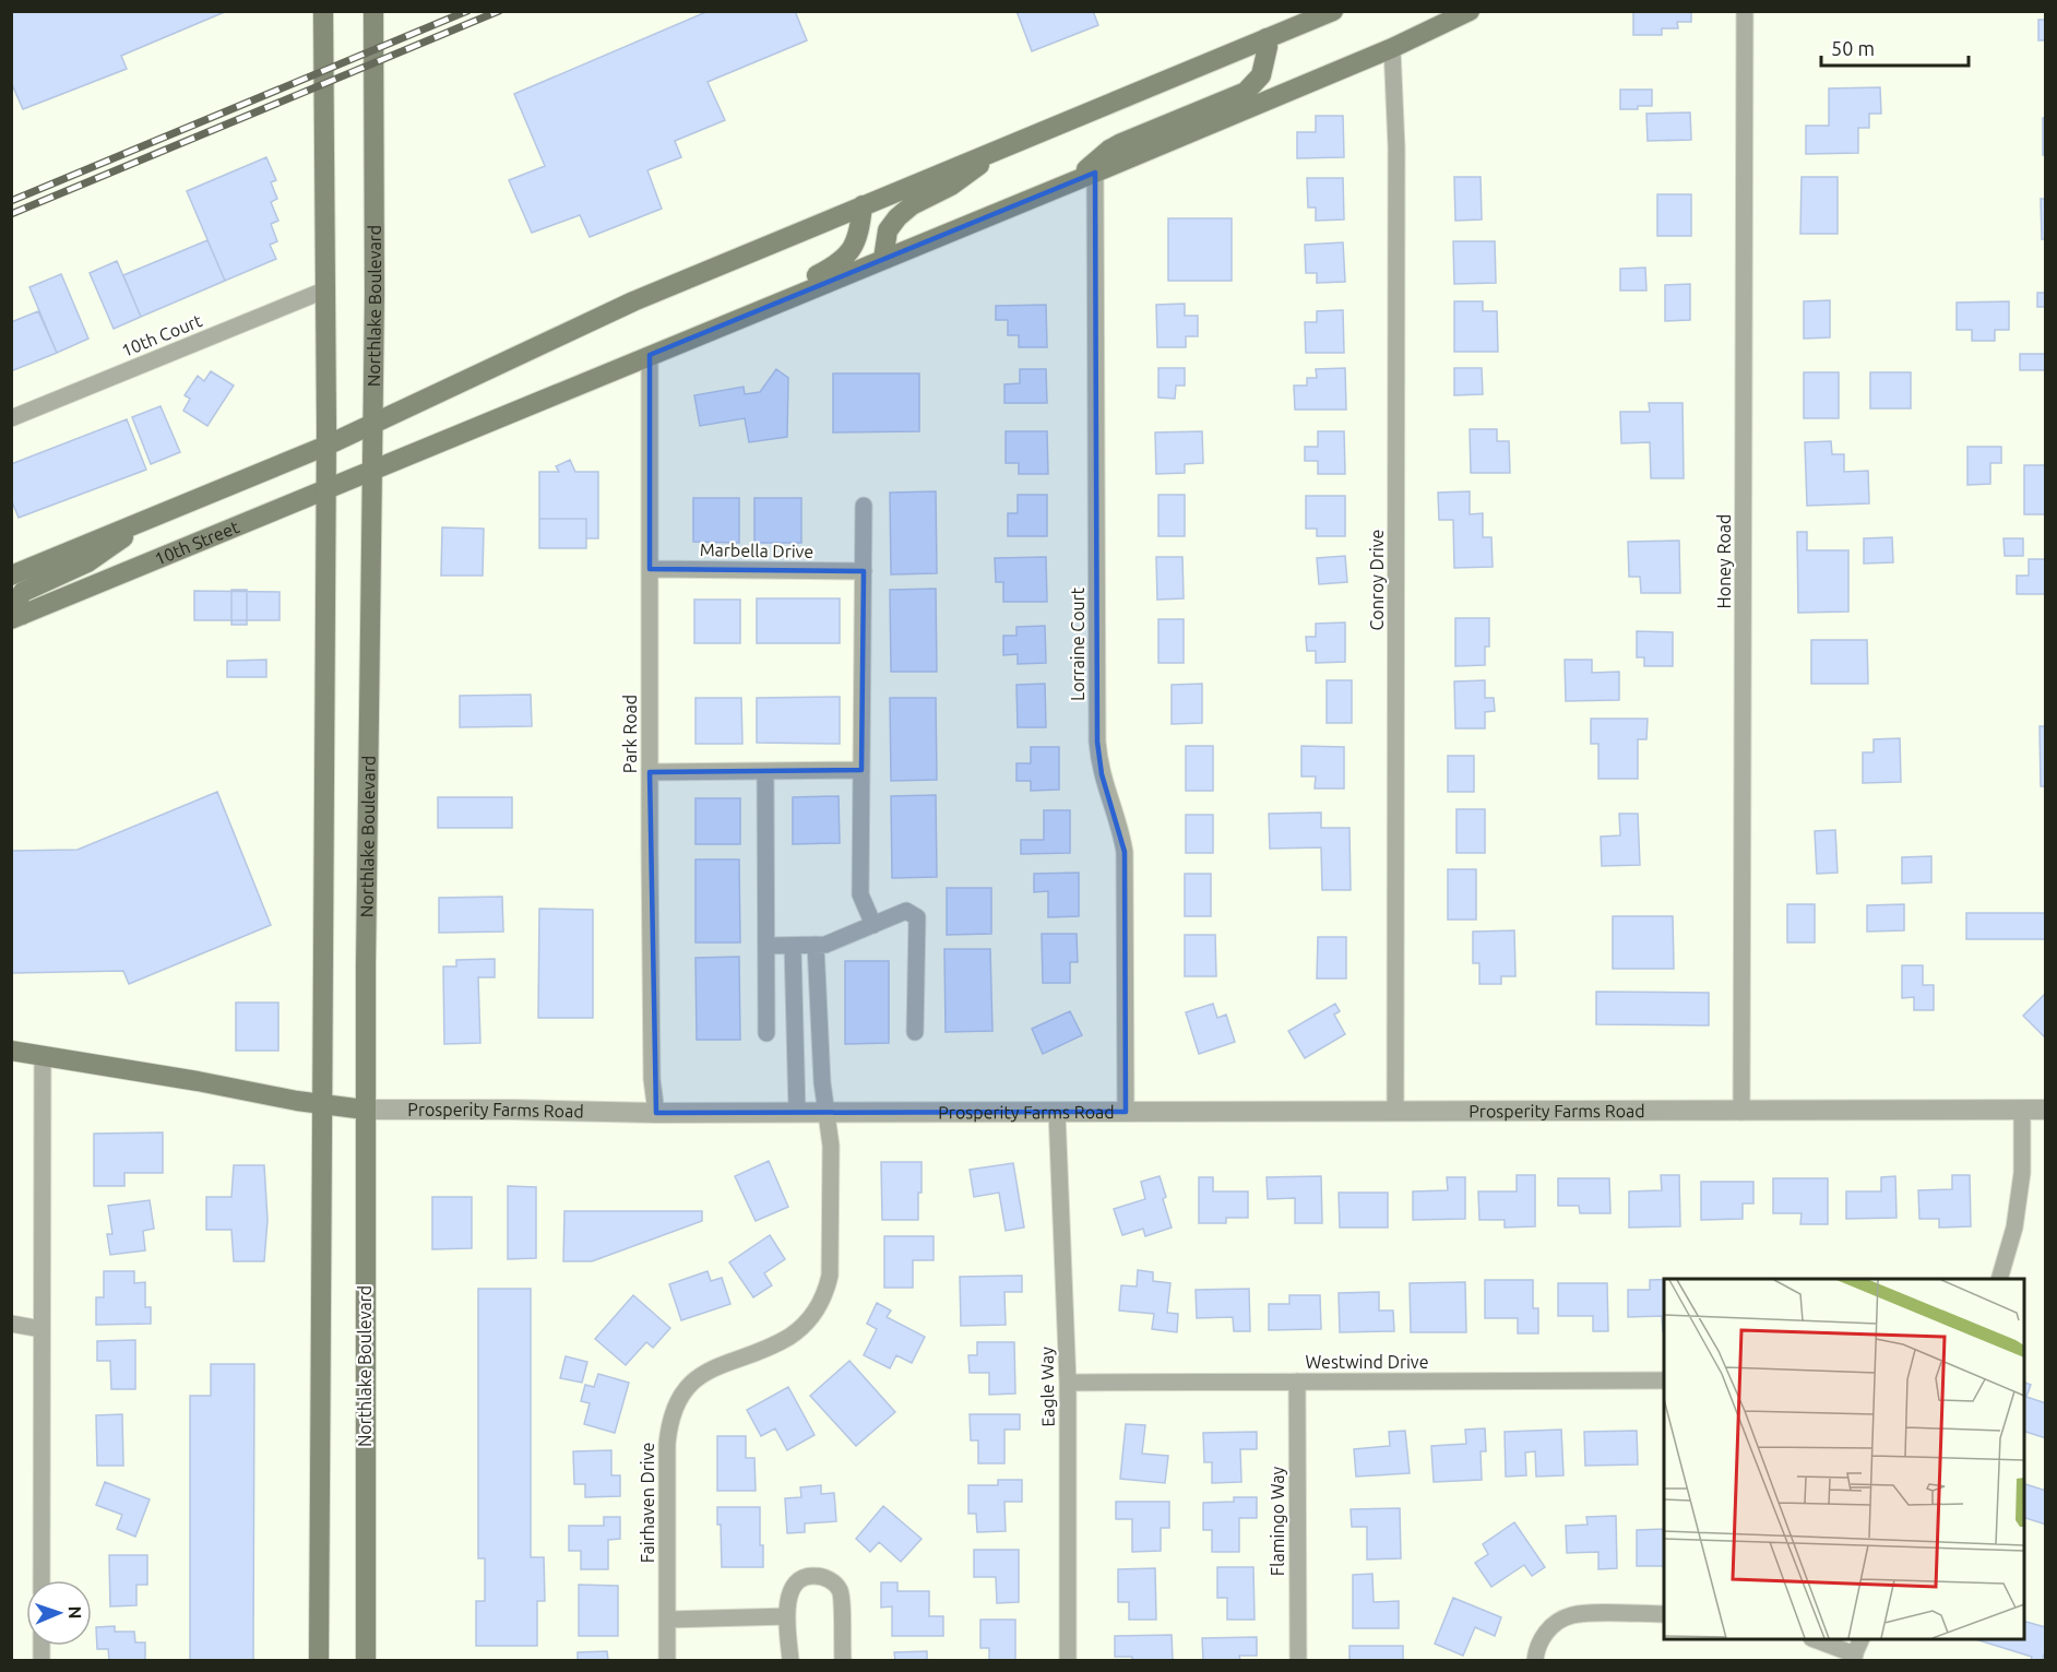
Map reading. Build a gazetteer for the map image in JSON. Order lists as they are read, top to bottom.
{
  "streets": {
    "main road": ["Northlake Boulevard", "10th Street", "Prosperity Farms Road"],
    "street": [
      "10th Court",
      "Marbella Drive",
      "Honey Road",
      "Conroy Drive",
      "Lorraine Court",
      "Park Road",
      "Westwind Drive",
      "Eagle Way",
      "Fairhaven Drive",
      "Flamingo Way"
    ]
  },
  "crossings": [
    ["Northlake Boulevard", "10th Street"],
    ["Northlake Boulevard", "Prosperity Farms Road"],
    ["10th Street", "Park Road"],
    ["Marbella Drive", "Park Road"],
    ["Honey Road", "Prosperity Farms Road"],
    ["Conroy Drive", "Prosperity Farms Road"],
    ["Lorraine Court", "Prosperity Farms Road"],
    ["Park Road", "Prosperity Farms Road"],
    ["Prosperity Farms Road", "Eagle Way"],
    ["Prosperity Farms Road", "Fairhaven Drive"],
    ["Westwind Drive", "Eagle Way"],
    ["Westwind Drive", "Flamingo Way"]
  ],
  "scale_bar": "50 m",
  "north": "right"
}
